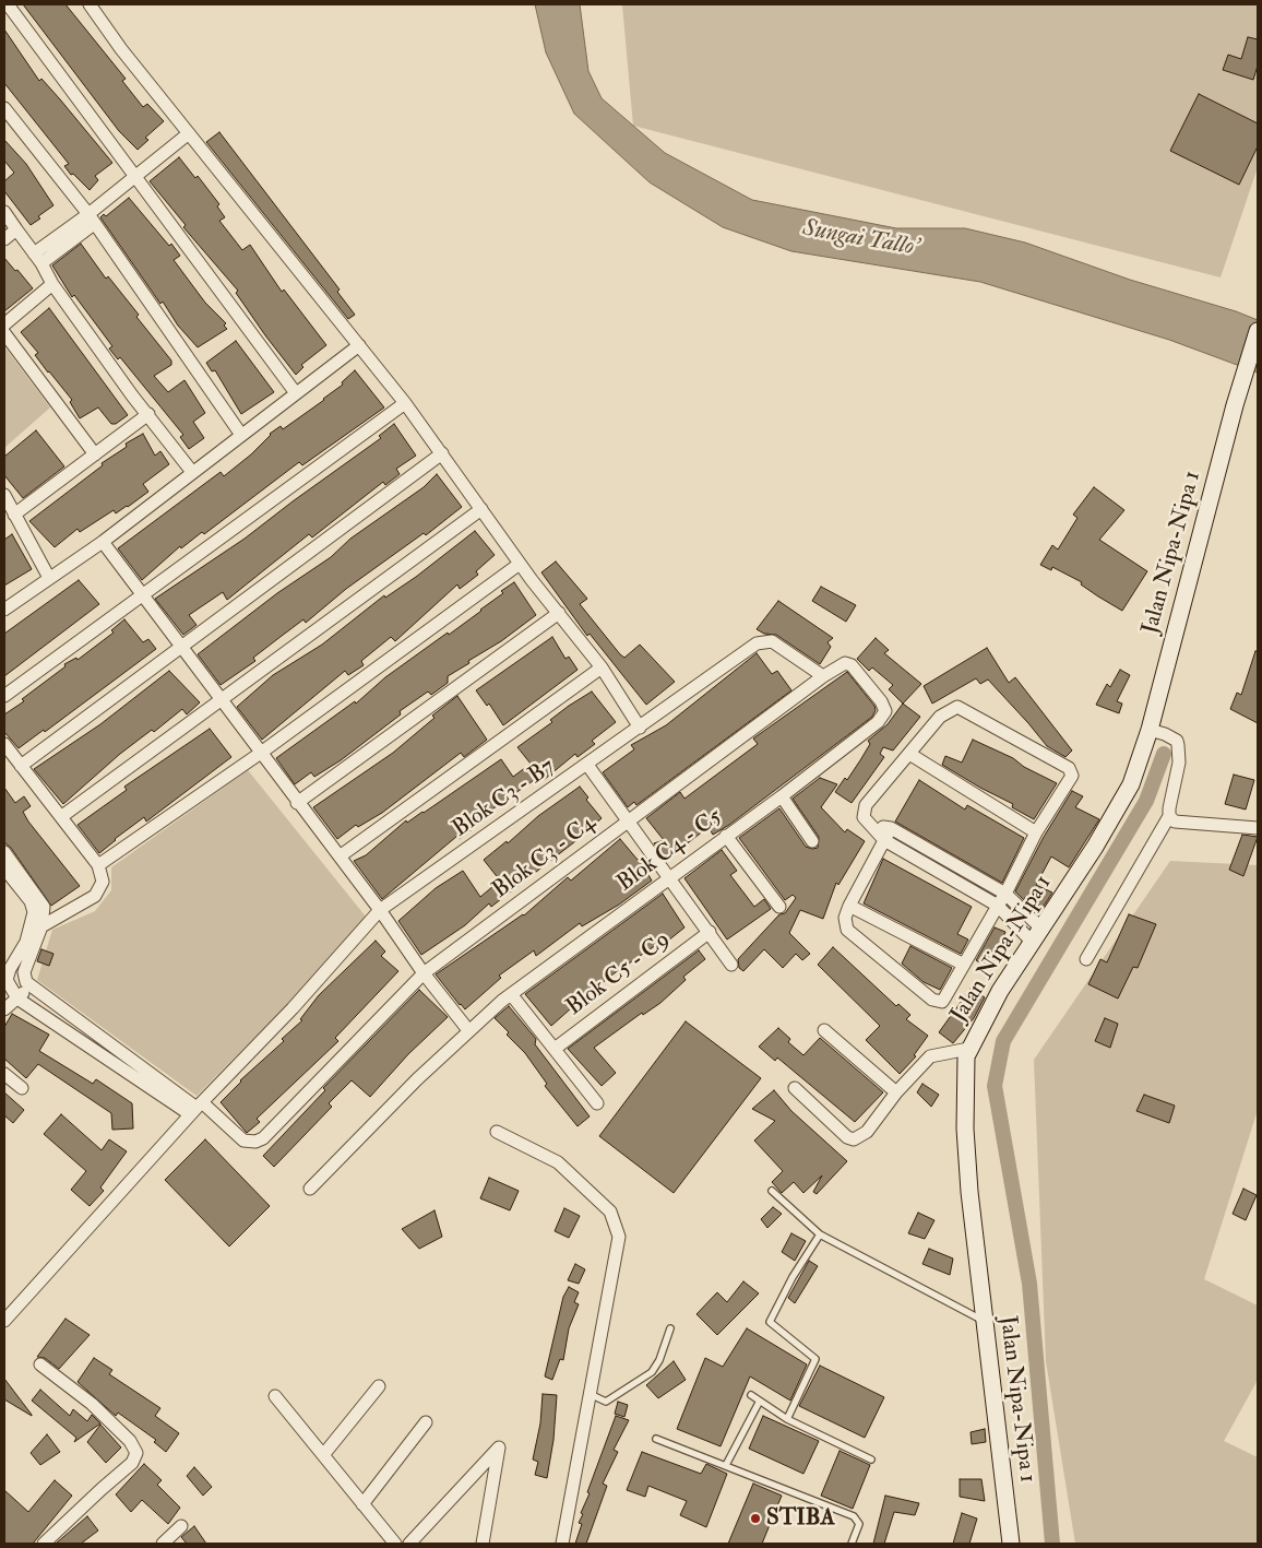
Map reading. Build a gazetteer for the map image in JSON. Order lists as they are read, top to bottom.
{
  "streets": {
    "street": [
      "Jalan Nipa-Nipa 1",
      "Blok C3 - B7",
      "Blok C4 - C5",
      "Blok C3 - C4",
      "Blok C5 - C9"
    ]
  },
  "crossings": [
    ["Blok C3 - B7", "Blok C3 - C4"],
    ["Blok C4 - C5", "Blok C3 - C4"]
  ],
  "water": ["Sungai Tallo'"],
  "places": ["STIBA"]
}
